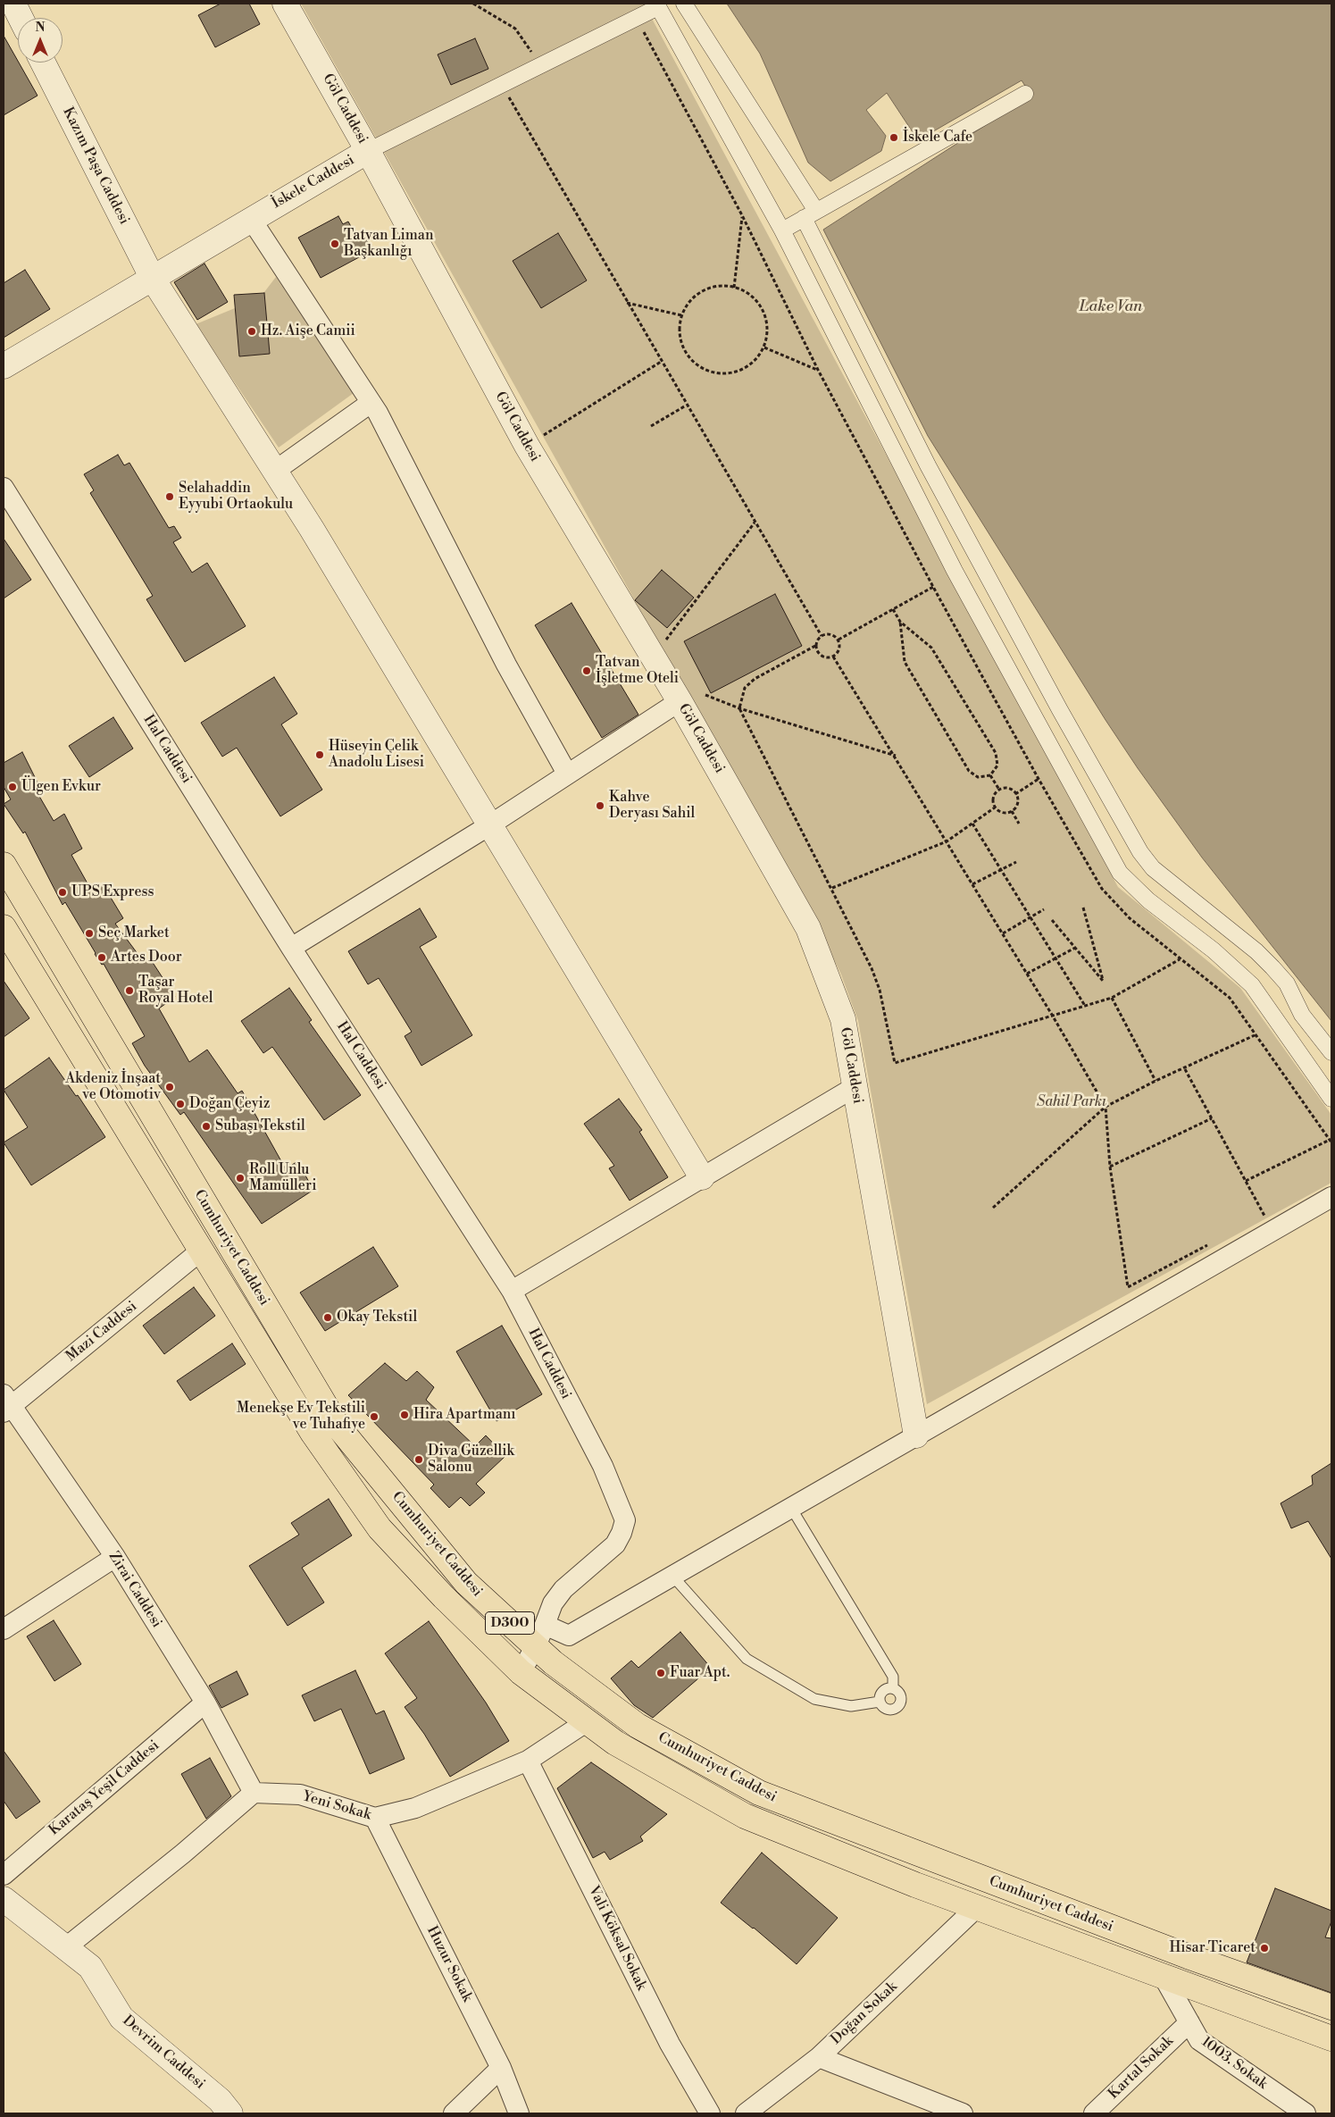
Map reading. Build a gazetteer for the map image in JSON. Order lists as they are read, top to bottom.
{
  "streets": {
    "highway": ["Cumhuriyet Caddesi", "D300"],
    "street": [
      "Göl Caddesi",
      "Kazım Paşa Caddesi",
      "İskele Caddesi",
      "Hal Caddesi",
      "Mazi Caddesi",
      "Zirai Caddesi",
      "Karataş Yeşil Caddesi",
      "Yeni Sokak",
      "Vali Köksal Sokak",
      "Huzur Sokak",
      "Doğan Sokak",
      "Devrim Caddesi",
      "1003. Sokak",
      "Kartal Sokak"
    ]
  },
  "crossings": [
    ["Göl Caddesi", "İskele Caddesi"],
    ["Kazım Paşa Caddesi", "İskele Caddesi"],
    ["Hal Caddesi", "Cumhuriyet Caddesi"],
    ["Cumhuriyet Caddesi", "Mazi Caddesi"],
    ["Cumhuriyet Caddesi", "Yeni Sokak"],
    ["Cumhuriyet Caddesi", "Doğan Sokak"],
    ["Cumhuriyet Caddesi", "1003. Sokak"],
    ["Mazi Caddesi", "Zirai Caddesi"],
    ["Zirai Caddesi", "Karataş Yeşil Caddesi"],
    ["Zirai Caddesi", "Yeni Sokak"],
    ["Yeni Sokak", "Vali Köksal Sokak"],
    ["Yeni Sokak", "Huzur Sokak"],
    ["1003. Sokak", "Kartal Sokak"]
  ],
  "water": ["Lake Van"],
  "parks": ["Sahil Parkı"],
  "places": [
    "İskele Cafe",
    "Tatvan Liman Başkanlığı",
    "Hz. Aişe Camii",
    "Selahaddin Eyyubi Ortaokulu",
    "Tatvan İşletme Oteli",
    "Hüseyin Çelik Anadolu Lisesi",
    "Ülgen Evkur",
    "Kahve Deryası Sahil",
    "UPS Express",
    "Seç Market",
    "Artes Door",
    "Taşar Royal Hotel",
    "Akdeniz İnşaat ve Otomotiv",
    "Doğan Çeyiz",
    "Subaşı Tekstil",
    "Roll Unlu Mamülleri",
    "Okay Tekstil",
    "Hira Apartmanı",
    "Menekşe Ev Tekstili ve Tuhafiye",
    "Diva Güzellik Salonu",
    "Fuar Apt.",
    "Hisar Ticaret"
  ],
  "north": "top"
}
